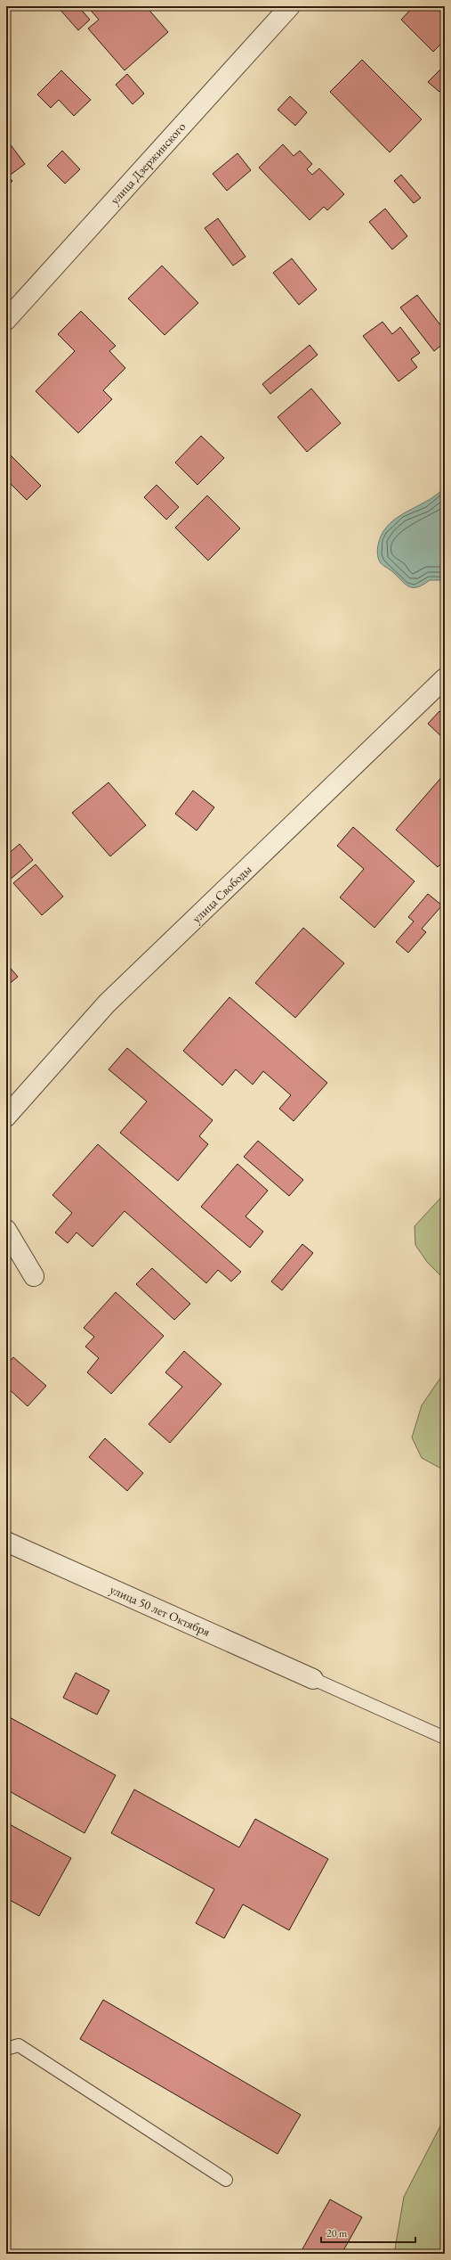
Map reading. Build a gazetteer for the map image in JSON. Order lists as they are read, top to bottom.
{
  "streets": {
    "street": ["улица Дзержинского", "улица Свободы", "улица 50 лет Октября"]
  },
  "scale_bar": "20 m"
}
